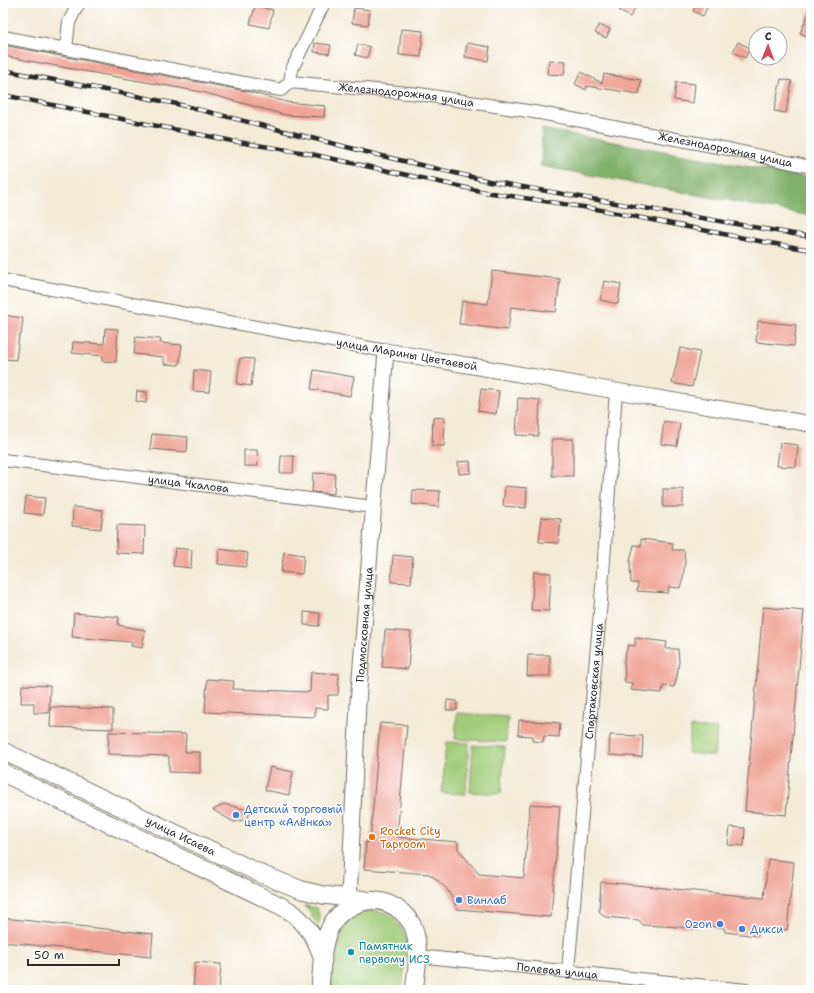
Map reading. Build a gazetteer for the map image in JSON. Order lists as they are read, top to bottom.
{
  "streets": {
    "main road": ["улица Исаева"],
    "street": [
      "Железнодорожная улица",
      "улица Марины Цветаевой",
      "улица Чкалова",
      "Подмосковная улица",
      "Спартаковская улица",
      "Полевая улица"
    ]
  },
  "crossings": [
    ["улица Марины Цветаевой", "Подмосковная улица"],
    ["улица Марины Цветаевой", "Спартаковская улица"],
    ["улица Чкалова", "Подмосковная улица"],
    ["Подмосковная улица", "улица Исаева"],
    ["Спартаковская улица", "Полевая улица"],
    ["улица Исаева", "Полевая улица"]
  ],
  "places": [
    "Детский торговый центр «Алёнка»",
    "Rocket City Taproom",
    "Винлаб",
    "Ozon",
    "Дикси",
    "Памятник первому ИСЗ"
  ],
  "scale_bar": "50 m",
  "north": "top"
}
